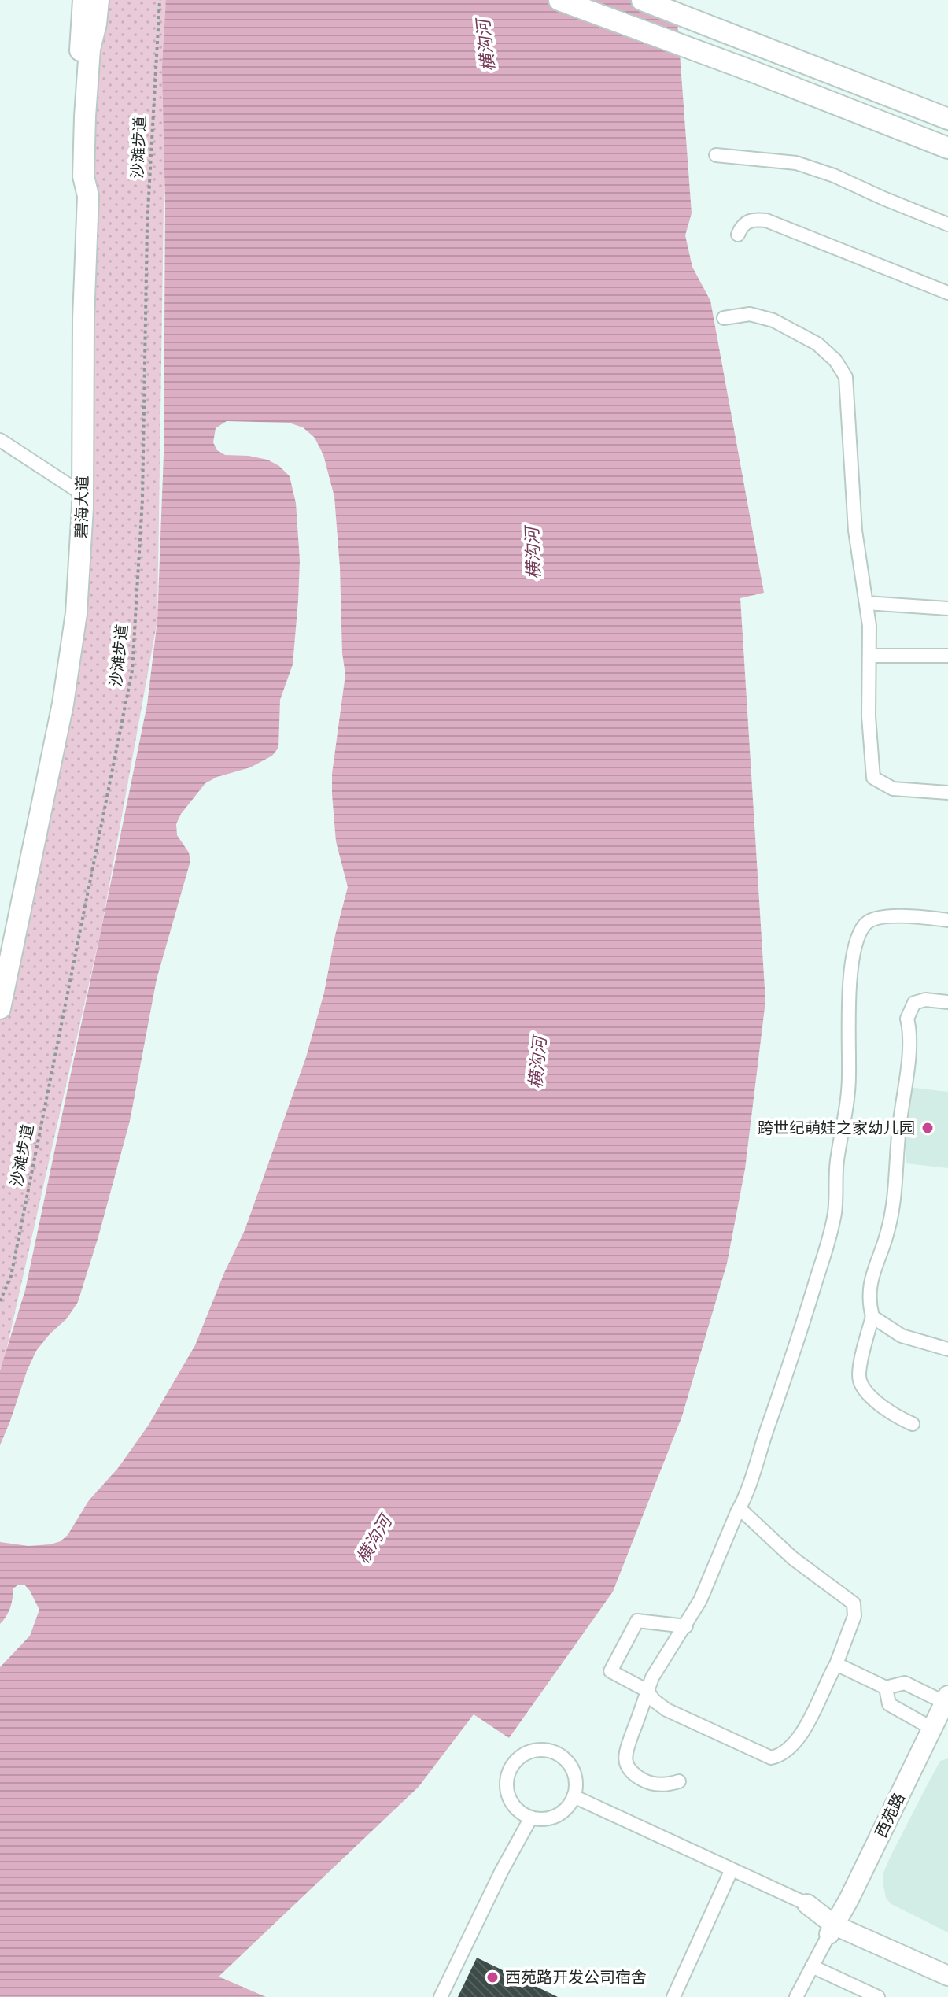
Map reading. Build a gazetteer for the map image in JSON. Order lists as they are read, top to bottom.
{
  "streets": {
    "main road": ["碧海大道", "西苑路"],
    "path": ["沙滩步道"]
  },
  "water": ["横沟河"],
  "places": ["跨世纪萌娃之家幼儿园", "西苑路开发公司宿舍"]
}
